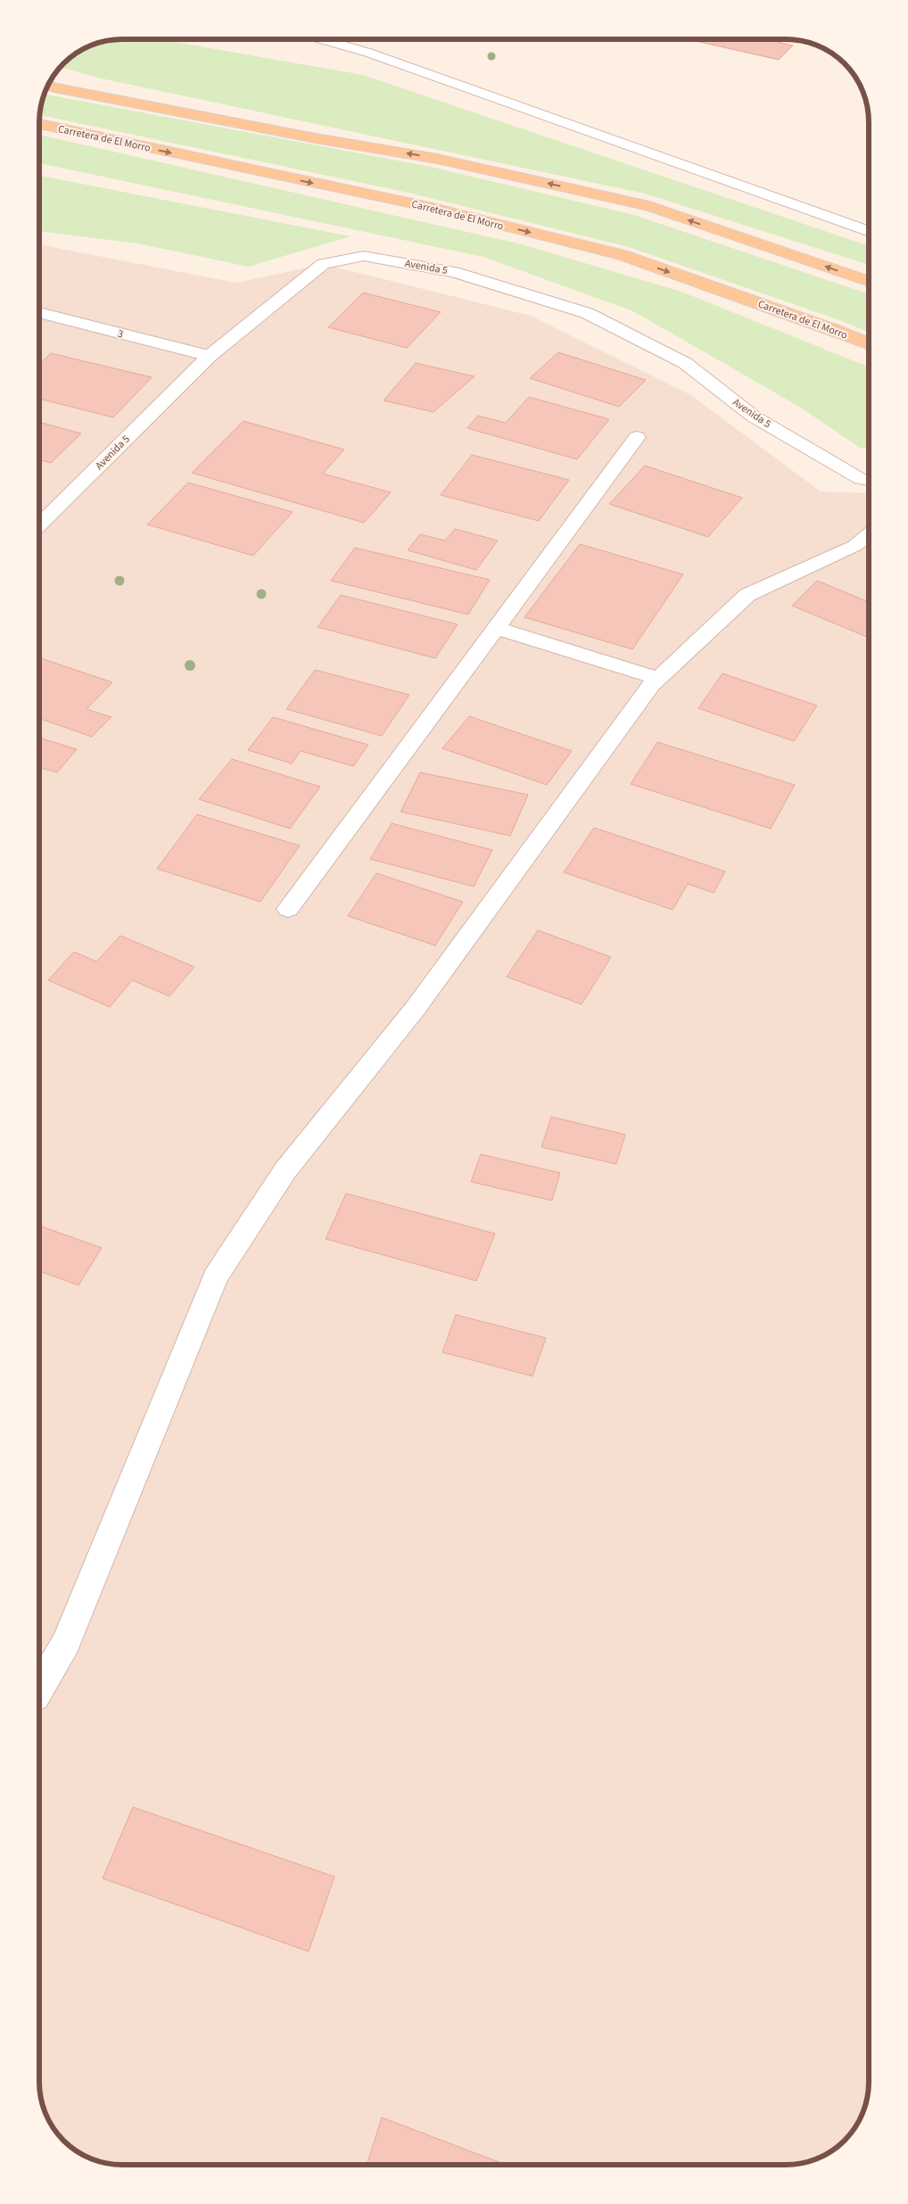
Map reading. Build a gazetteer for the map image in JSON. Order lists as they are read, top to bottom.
{
  "streets": {
    "main road": ["Carretera de El Morro"],
    "street": ["Avenida 5", "3"]
  },
  "crossings": [
    ["Avenida 5", "3"]
  ]
}
